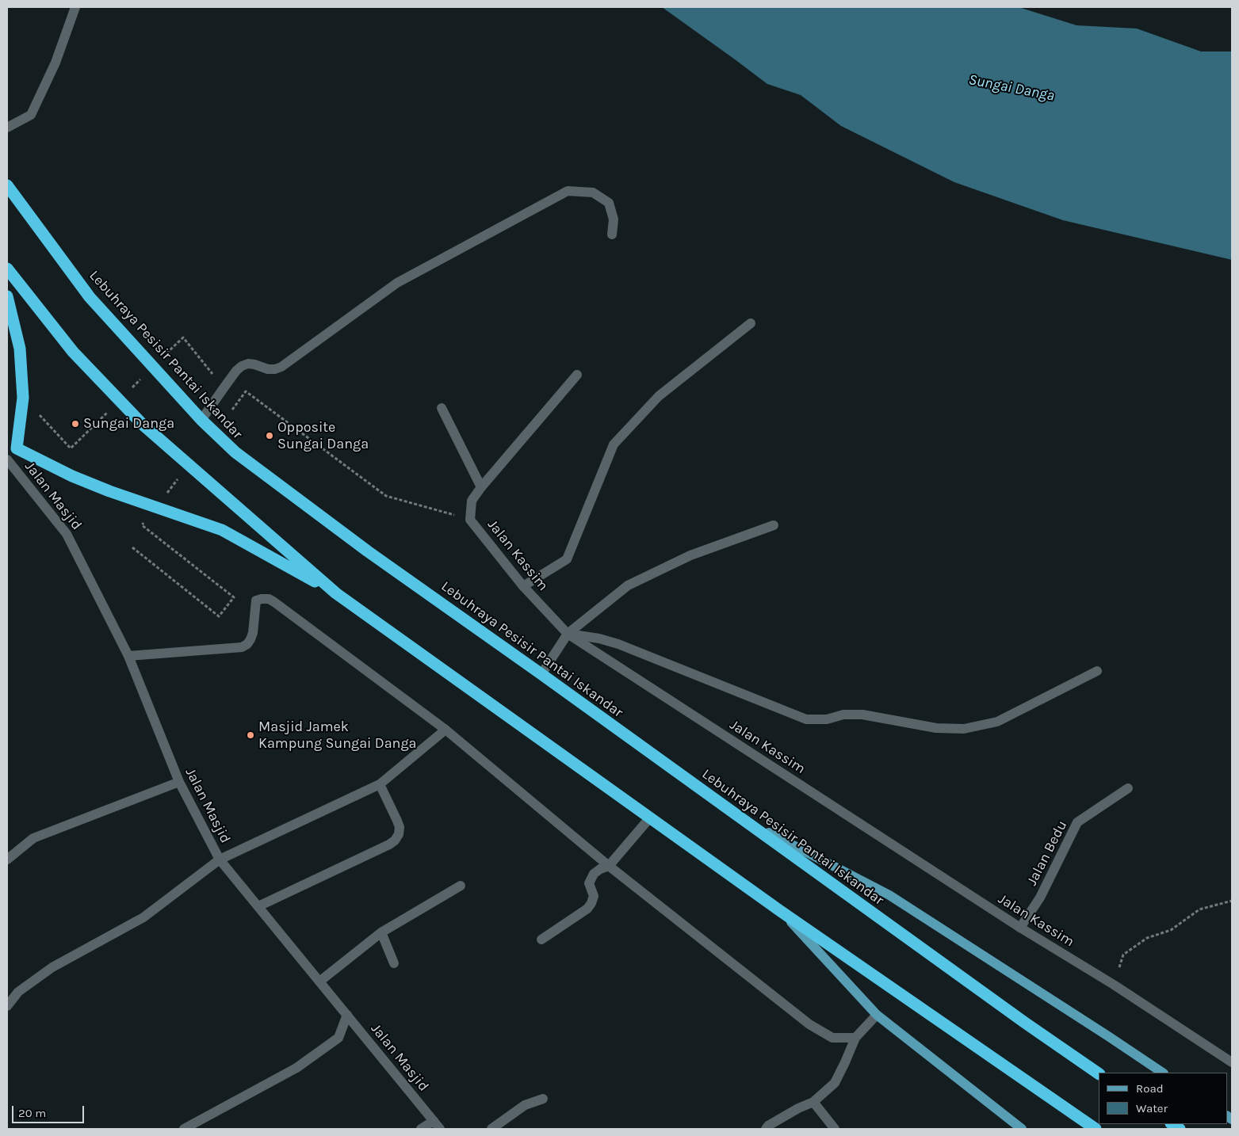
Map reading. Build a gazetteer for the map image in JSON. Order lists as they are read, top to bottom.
{
  "streets": {
    "highway": ["Lebuhraya Pesisir Pantai Iskandar"],
    "street": ["Jalan Masjid", "Jalan Kassim", "Jalan Bedu"]
  },
  "crossings": [
    ["Jalan Kassim", "Jalan Bedu"]
  ],
  "water": ["Sungai Danga"],
  "places": ["Sungai Danga", "Opposite Sungai Danga", "Masjid Jamek Kampung Sungai Danga"],
  "legend": ["Road", "Water"],
  "scale_bar": "20 m"
}
